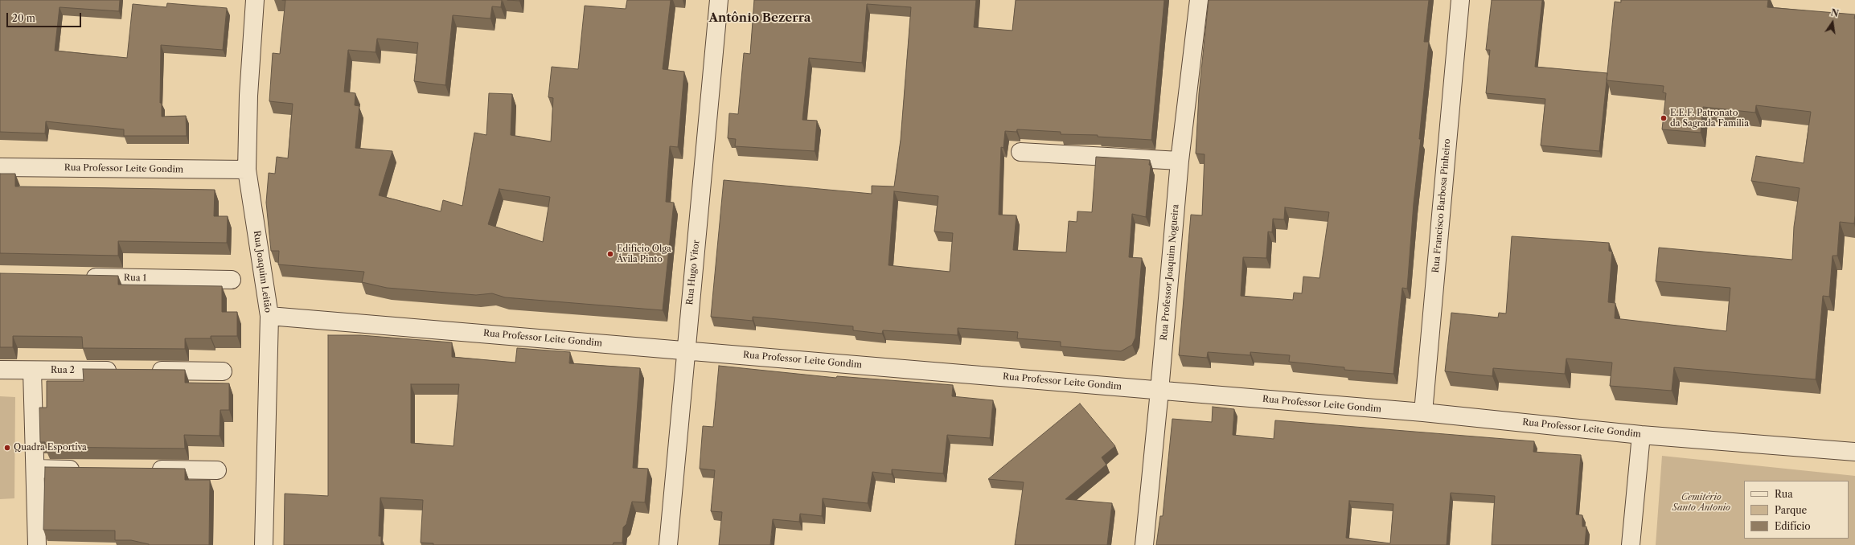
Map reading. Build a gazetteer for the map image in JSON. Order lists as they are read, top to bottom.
{
  "streets": {
    "street": [
      "Rua Professor Leite Gondim",
      "Rua Francisco Barbosa Pinheiro",
      "Rua Joaquim Leitão",
      "Rua Hugo Vítor",
      "Rua Professor Joaquim Nogueira",
      "Rua 1",
      "Rua 2"
    ]
  },
  "crossings": [
    ["Rua Professor Leite Gondim", "Rua Francisco Barbosa Pinheiro"],
    ["Rua Professor Leite Gondim", "Rua Joaquim Leitão"],
    ["Rua Professor Leite Gondim", "Rua Hugo Vítor"],
    ["Rua Professor Leite Gondim", "Rua Professor Joaquim Nogueira"]
  ],
  "districts": ["Antônio Bezerra"],
  "parks": ["Cemitério Santo Antonio"],
  "places": ["E.E.F. Patronato da Sagrada Familia", "Edifício Olga Ávila Pinto", "Quadra Esportiva"],
  "legend": ["Rua", "Parque", "Edifício"],
  "scale_bar": "20 m",
  "north": "top"
}
